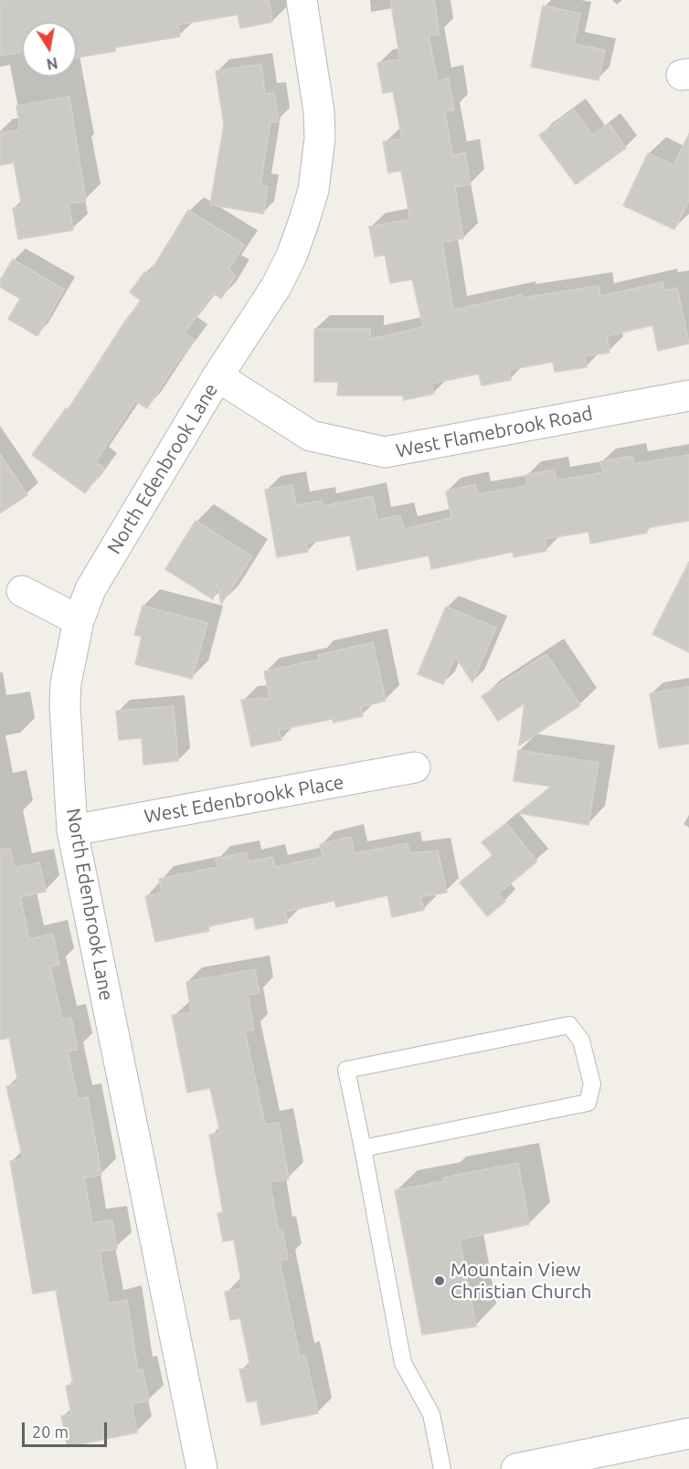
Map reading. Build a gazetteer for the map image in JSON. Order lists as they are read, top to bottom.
{
  "streets": {
    "street": ["West Flamebrook Road", "North Edenbrook Lane", "West Edenbrookk Place"]
  },
  "crossings": [
    ["West Flamebrook Road", "North Edenbrook Lane"],
    ["North Edenbrook Lane", "West Edenbrookk Place"]
  ],
  "places": ["Mountain View Christian Church"],
  "scale_bar": "20 m",
  "north": "bottom"
}
